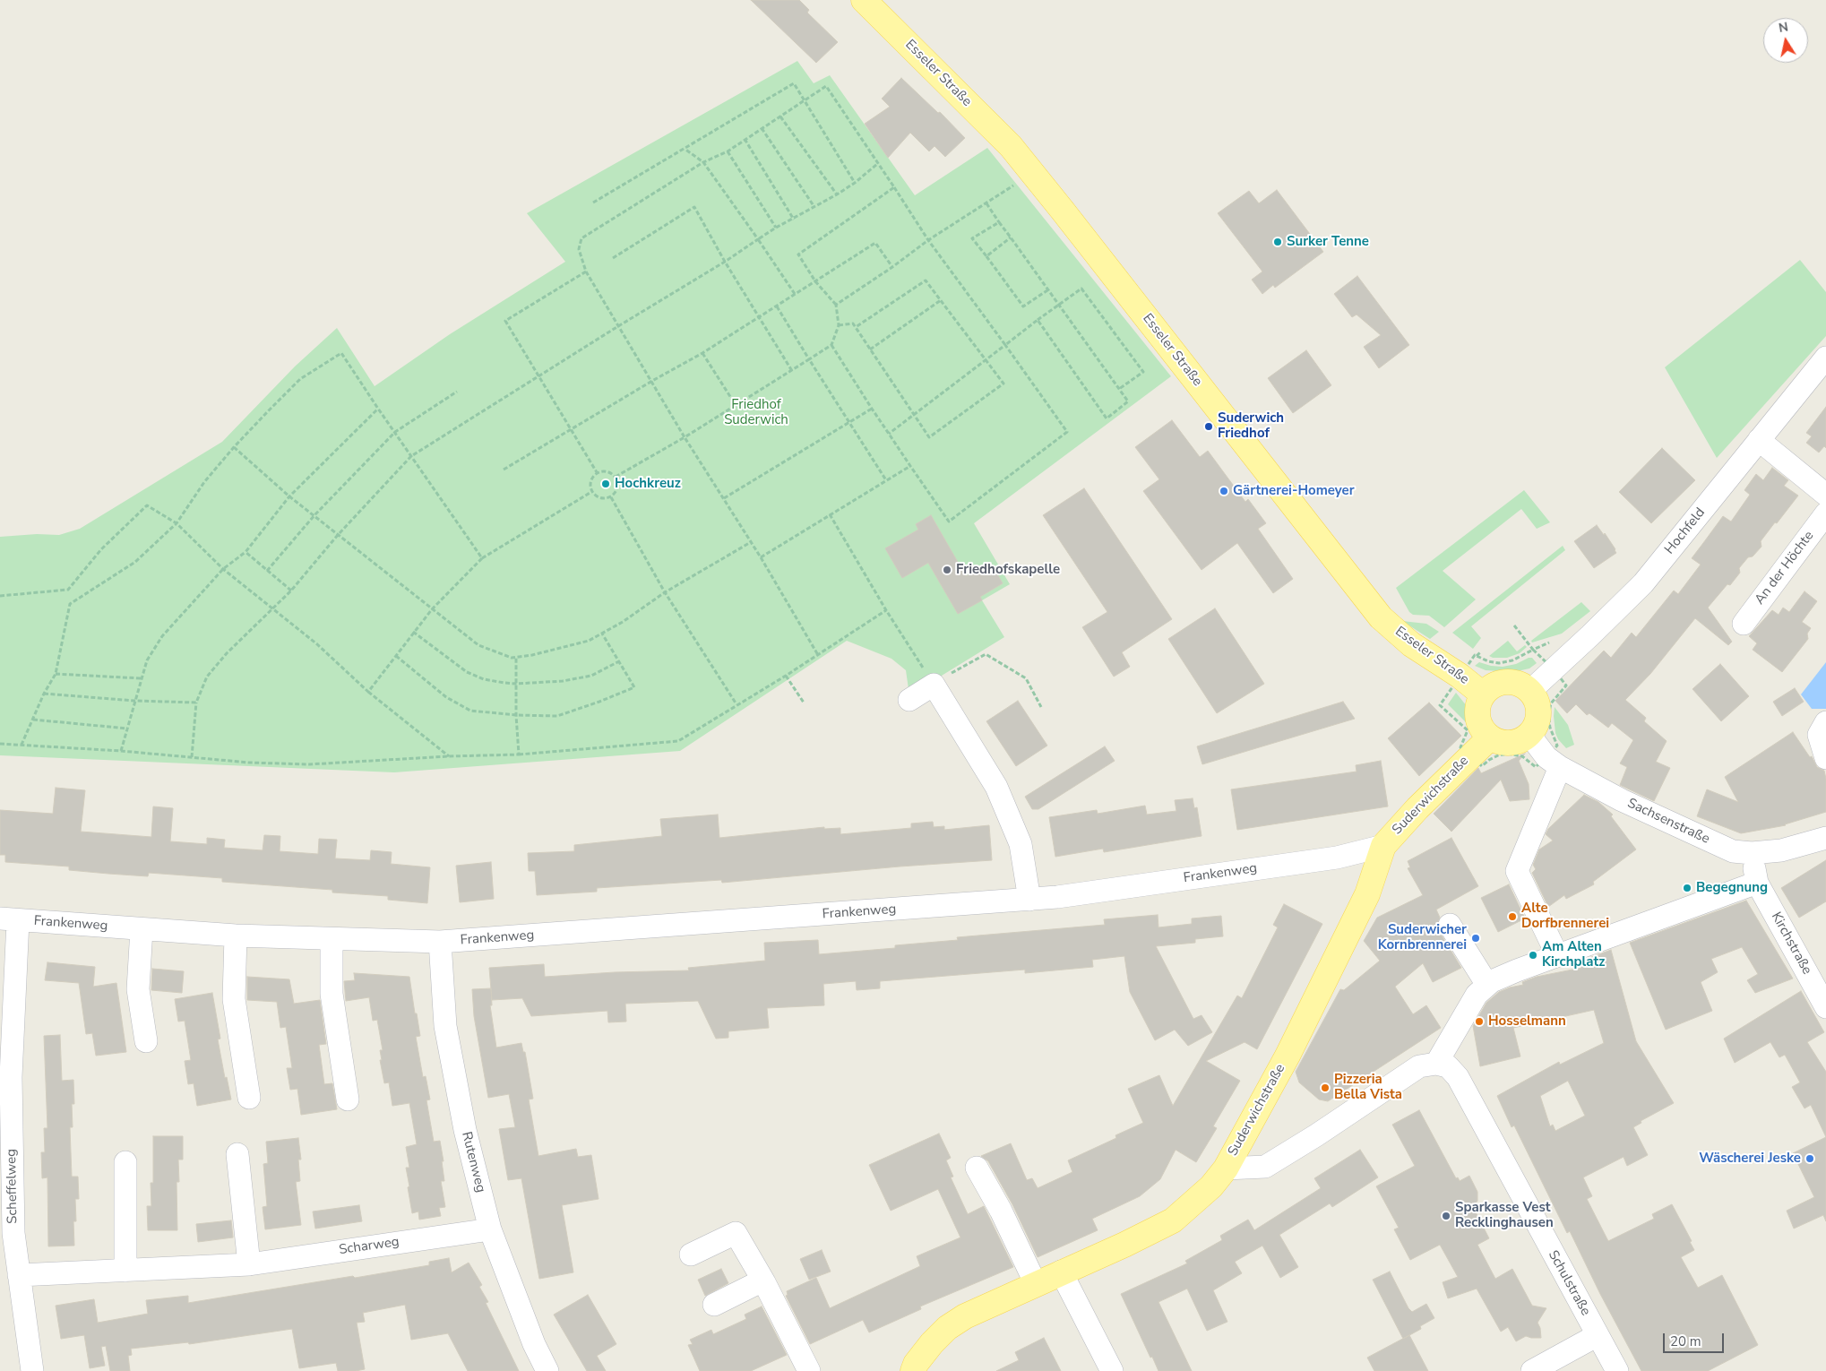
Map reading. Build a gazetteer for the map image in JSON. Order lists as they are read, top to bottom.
{
  "streets": {
    "main road": ["Esseler Straße", "Suderwichstraße"],
    "street": [
      "Hochfeld",
      "An der Höchte",
      "Sachsenstraße",
      "Frankenweg",
      "Kirchstraße",
      "Rutenweg",
      "Scheffelweg",
      "Scharweg",
      "Schulstraße"
    ]
  },
  "crossings": [
    ["Esseler Straße", "Hochfeld"],
    ["Esseler Straße", "Suderwichstraße"],
    ["Esseler Straße", "Sachsenstraße"],
    ["Hochfeld", "Suderwichstraße"],
    ["Hochfeld", "Sachsenstraße"],
    ["Suderwichstraße", "Sachsenstraße"],
    ["Suderwichstraße", "Frankenweg"],
    ["Sachsenstraße", "Kirchstraße"],
    ["Frankenweg", "Rutenweg"],
    ["Frankenweg", "Scheffelweg"],
    ["Rutenweg", "Scharweg"],
    ["Scheffelweg", "Scharweg"]
  ],
  "parks": ["Friedhof Suderwich"],
  "places": [
    "Surker Tenne",
    "Suderwich Friedhof",
    "Hochkreuz",
    "Gärtnerei-Homeyer",
    "Friedhofskapelle",
    "Begegnung",
    "Alte Dorfbrennerei",
    "Suderwicher Kornbrennerei",
    "Am Alten Kirchplatz",
    "Hosselmann",
    "Pizzeria Bella Vista",
    "Wäscherei Jeske",
    "Sparkasse Vest Recklinghausen"
  ],
  "scale_bar": "20 m",
  "north": "top"
}
